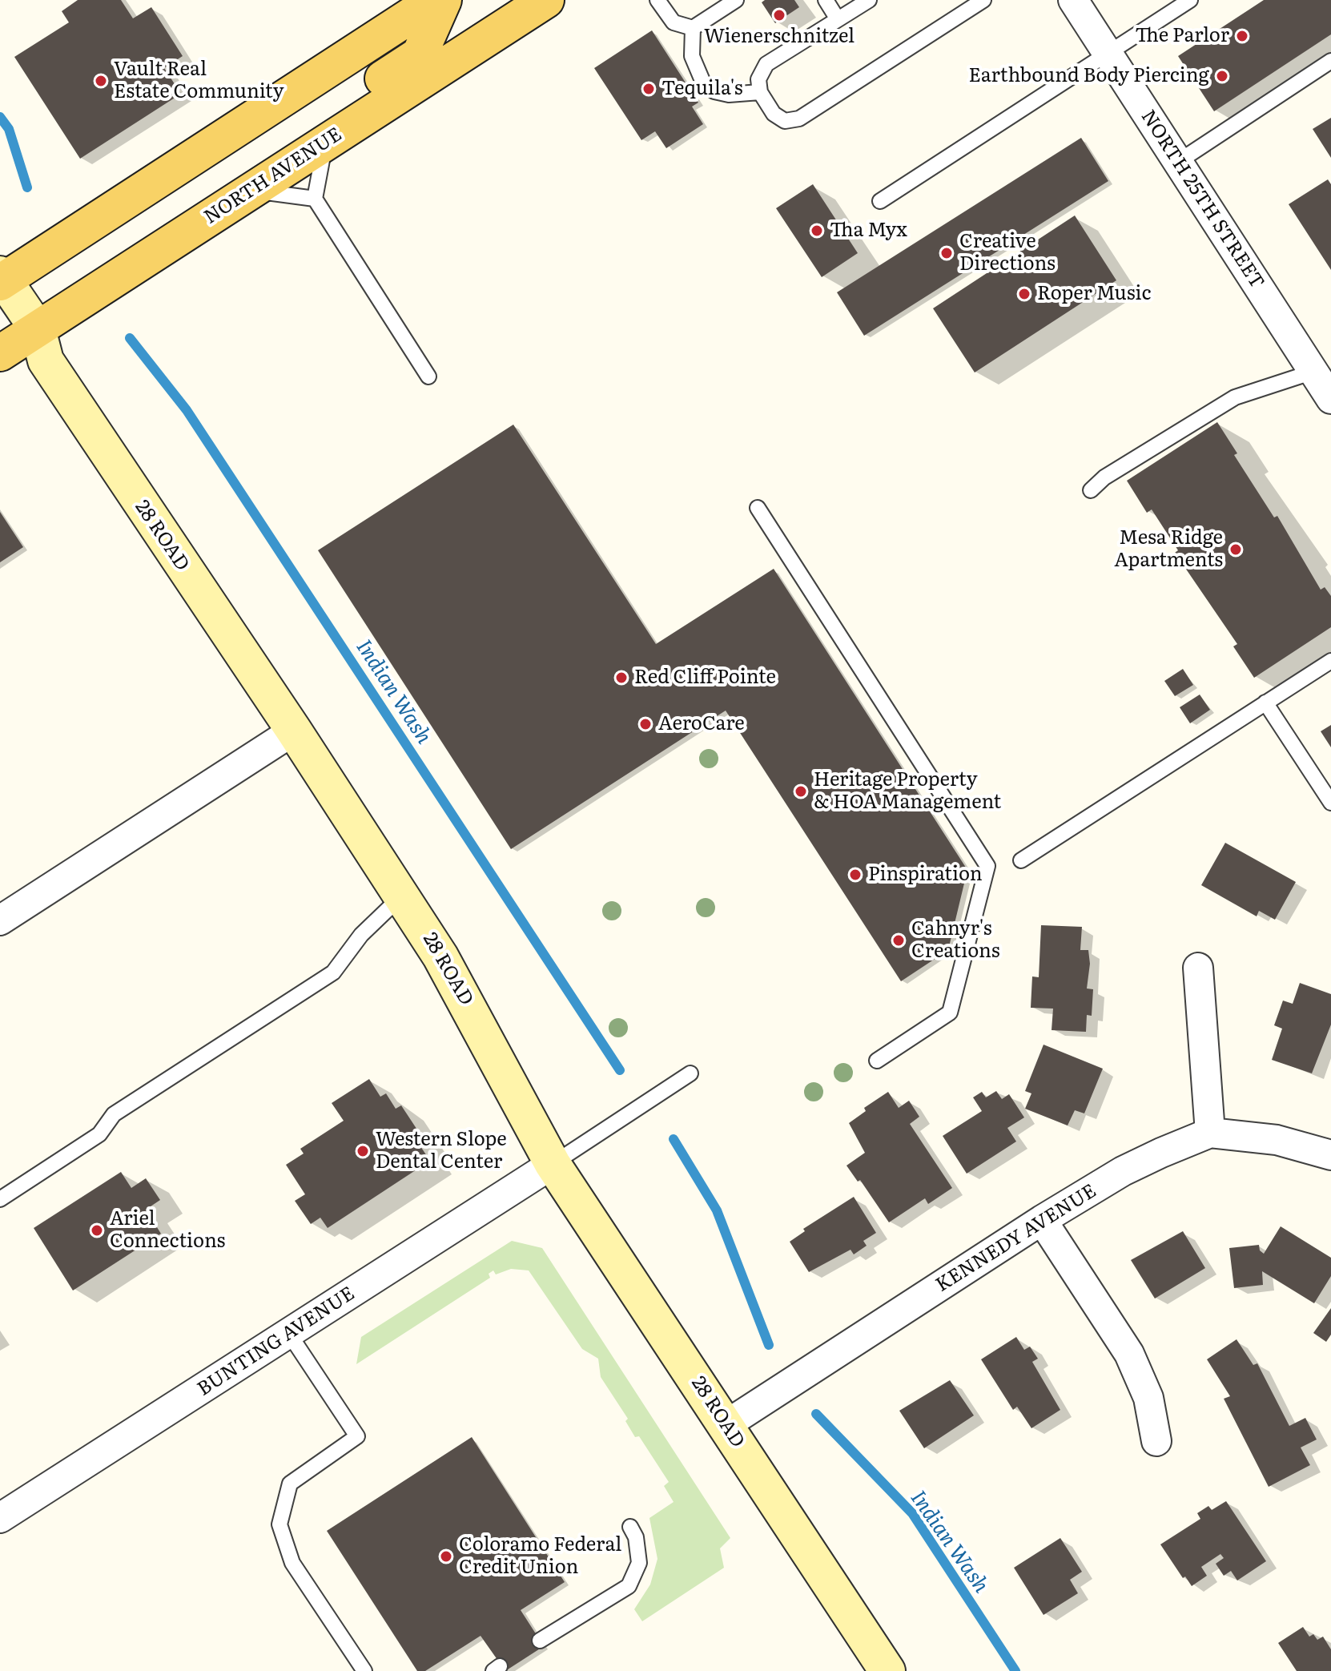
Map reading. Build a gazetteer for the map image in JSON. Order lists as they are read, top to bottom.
{
  "streets": {
    "main road": ["NORTH AVENUE", "28 ROAD"],
    "street": ["NORTH 25TH STREET", "KENNEDY AVENUE", "BUNTING AVENUE"]
  },
  "crossings": [
    ["NORTH AVENUE", "28 ROAD"],
    ["28 ROAD", "KENNEDY AVENUE"],
    ["28 ROAD", "BUNTING AVENUE"]
  ],
  "water": ["Indian Wash"],
  "places": [
    "Wienerschnitzel",
    "The Parlor",
    "Earthbound Body Piercing",
    "Vault Real Estate Community",
    "Tequila's",
    "Tha Myx",
    "Creative Directions",
    "Roper Music",
    "Mesa Ridge Apartments",
    "Red Cliff Pointe",
    "AeroCare",
    "Heritage Property & HOA Management",
    "Pinspiration",
    "Cahnyr's Creations",
    "Western Slope Dental Center",
    "Ariel Connections",
    "Coloramo Federal Credit Union"
  ]
}
